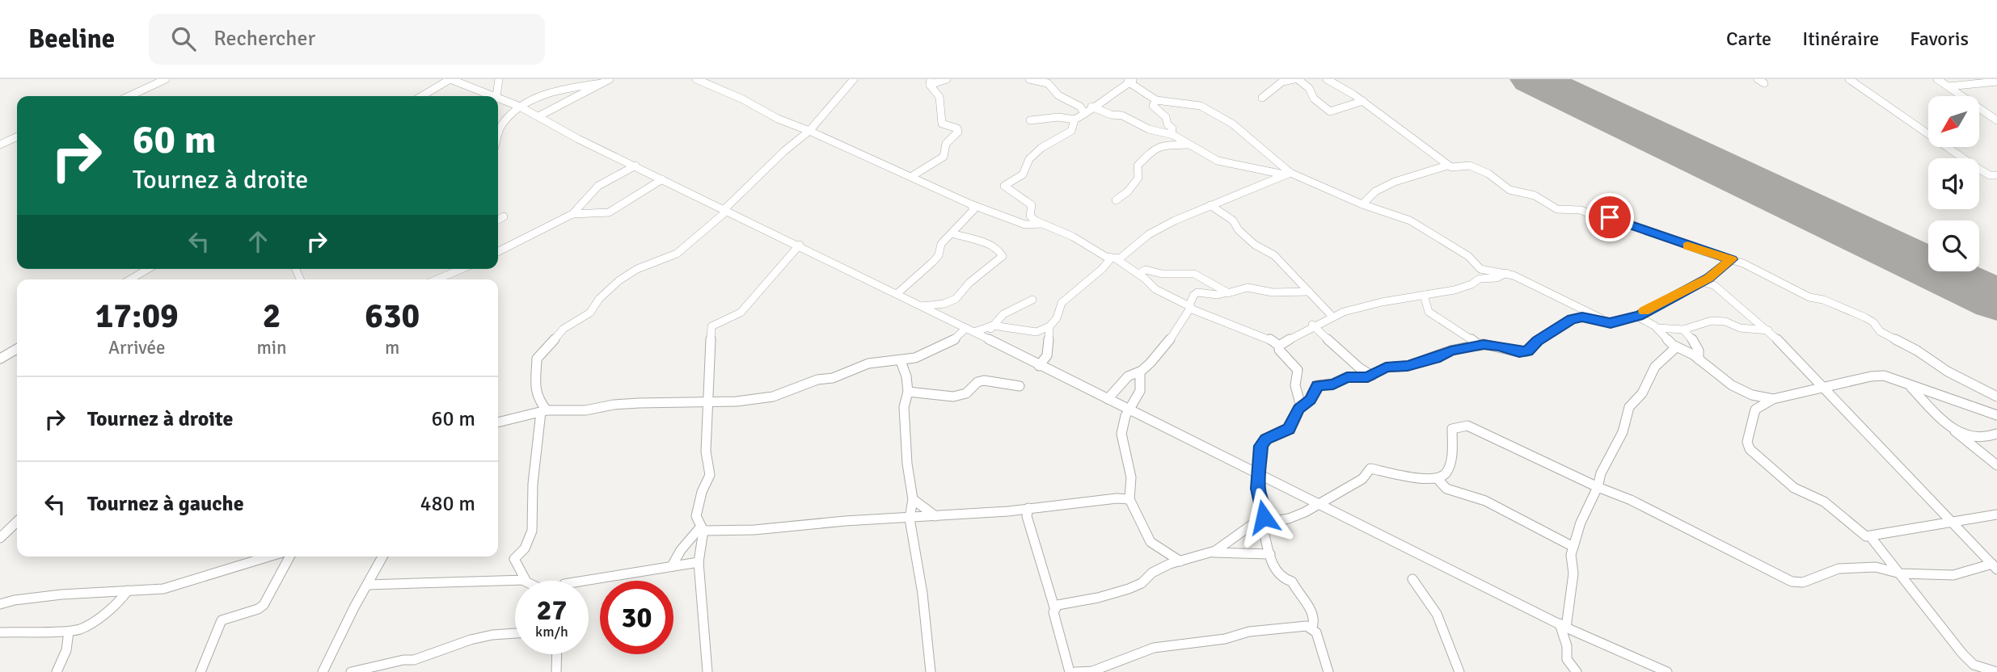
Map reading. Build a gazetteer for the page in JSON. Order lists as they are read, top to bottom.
{
  "north": "bottom left",
  "page": {
    "header": "Beeline",
    "search": "Rechercher",
    "nav": ["Carte", "Itinéraire", "Favoris"],
    "turn": ["60 m", "Tournez à droite"],
    "eta": [
      "17:09",
      "Arrivée",
      "2",
      "min",
      "630",
      "m"
    ],
    "list": [
      {
        "name": "Tournez à droite",
        "value": "60 m"
      },
      {
        "name": "Tournez à gauche",
        "value": "480 m"
      }
    ],
    "speed": "27 km/h",
    "limit": "30"
  }
}
